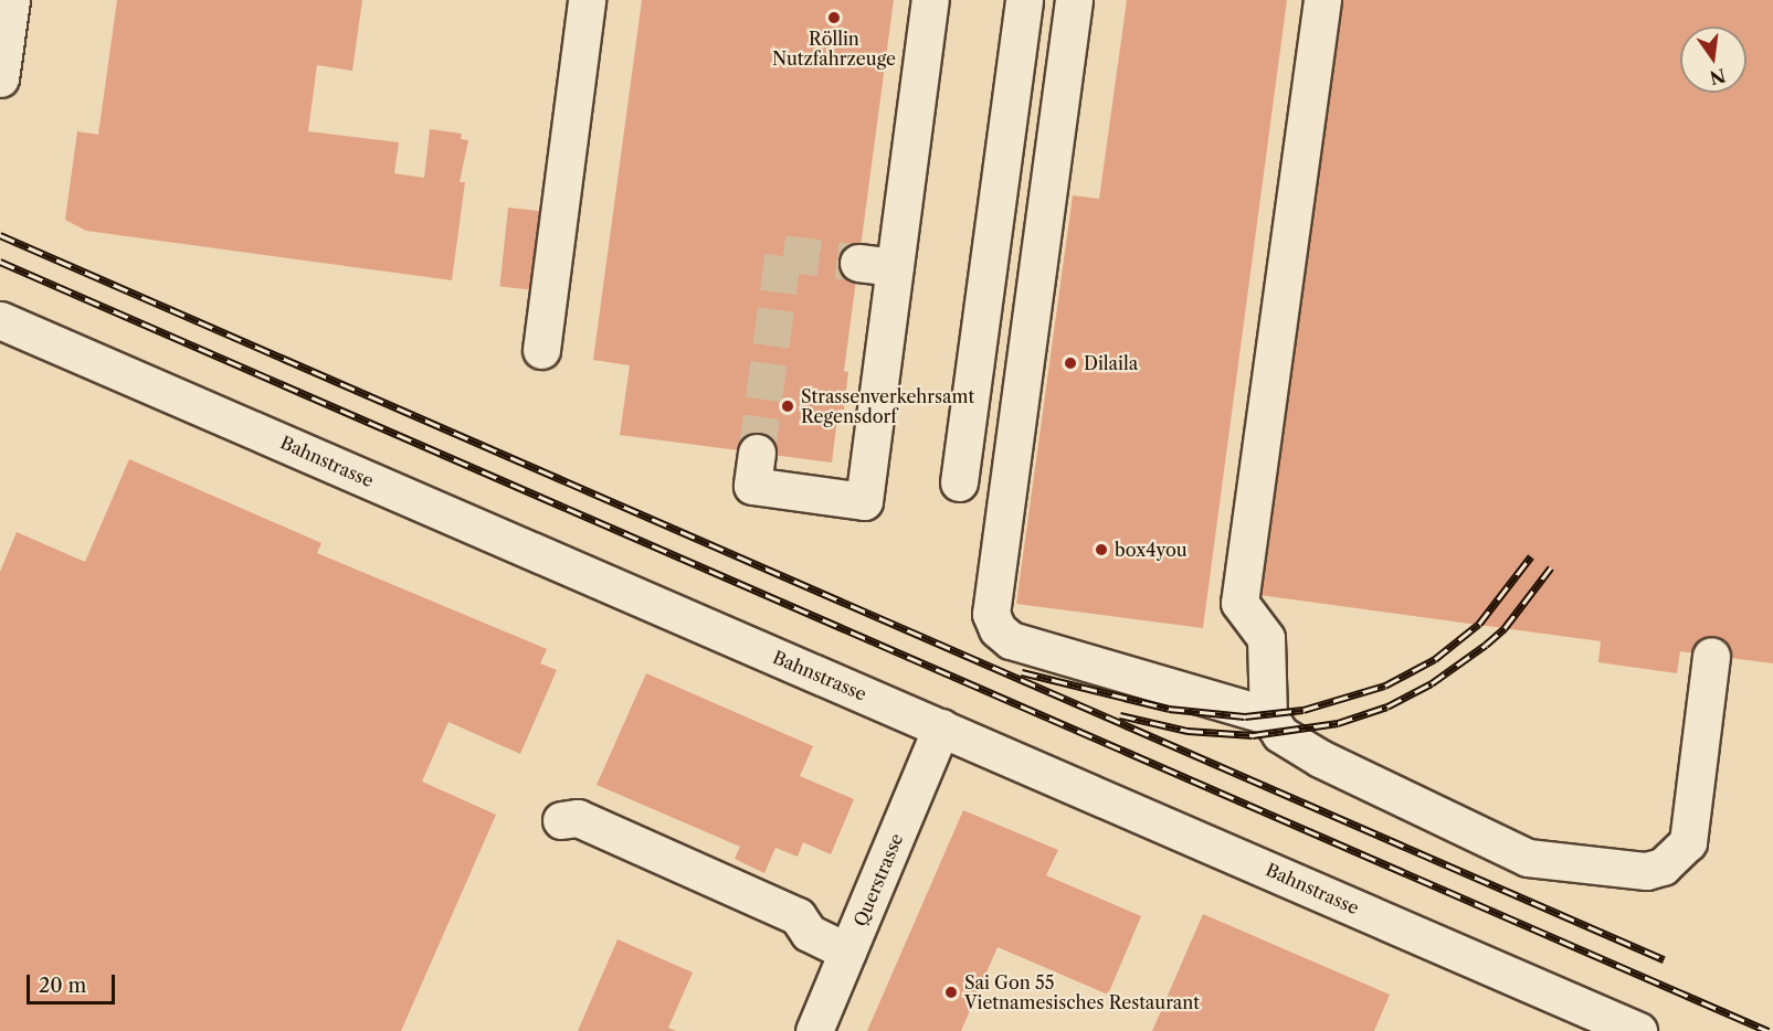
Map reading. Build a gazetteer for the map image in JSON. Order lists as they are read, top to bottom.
{
  "streets": {
    "street": ["Bahnstrasse", "Querstrasse"]
  },
  "crossings": [
    ["Bahnstrasse", "Querstrasse"]
  ],
  "places": [
    "Röllin Nutzfahrzeuge",
    "Dilaila",
    "Strassenverkehrsamt Regensdorf",
    "box4you",
    "Sai Gon 55 Vietnamesisches Restaurant"
  ],
  "scale_bar": "20 m",
  "north": "bottom"
}
